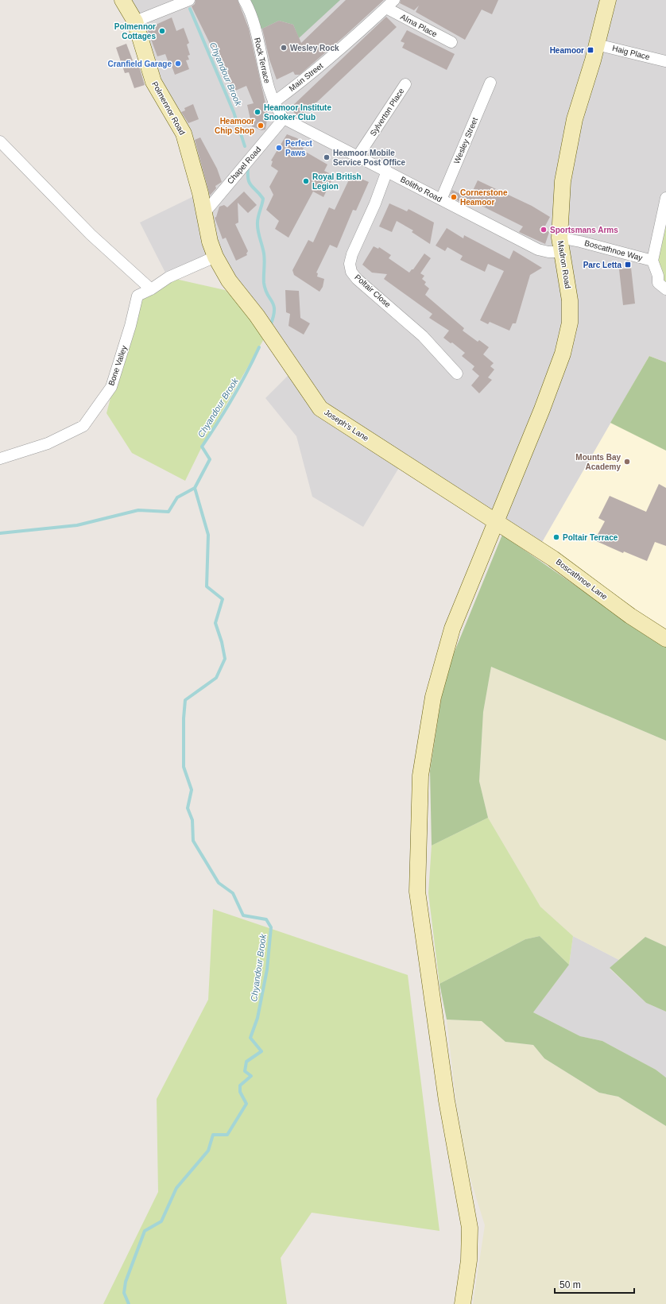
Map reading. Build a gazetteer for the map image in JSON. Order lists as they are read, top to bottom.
{
  "streets": {
    "main road": [
      "Polmennor Road",
      "Madron Road",
      "Joseph's Lane",
      "Boscathnoe Lane"
    ],
    "street": [
      "Alma Place",
      "Haig Place",
      "Rock Terrace",
      "Main Street",
      "Sylverton Place",
      "Wesley Street",
      "Chapel Road",
      "Bolitho Road",
      "Boscathnoe Way",
      "Poltair Close",
      "Bone Valley"
    ]
  },
  "crossings": [
    ["Alma Place", "Main Street"],
    ["Haig Place", "Madron Road"],
    ["Rock Terrace", "Main Street"],
    ["Rock Terrace", "Chapel Road"],
    ["Rock Terrace", "Bolitho Road"],
    ["Polmennor Road", "Chapel Road"],
    ["Polmennor Road", "Bone Valley"],
    ["Polmennor Road", "Joseph's Lane"],
    ["Sylverton Place", "Bolitho Road"],
    ["Wesley Street", "Bolitho Road"],
    ["Chapel Road", "Bolitho Road"],
    ["Bolitho Road", "Boscathnoe Way"],
    ["Bolitho Road", "Madron Road"],
    ["Bolitho Road", "Poltair Close"],
    ["Boscathnoe Way", "Madron Road"],
    ["Madron Road", "Joseph's Lane"],
    ["Madron Road", "Boscathnoe Lane"],
    ["Bone Valley", "Joseph's Lane"],
    ["Joseph's Lane", "Boscathnoe Lane"]
  ],
  "water": ["Chyandour Brook"],
  "places": {
    "other": [
      "Polmennor Cottages",
      "Wesley Rock",
      "Cranfield Garage",
      "Heamoor Institute Snooker Club",
      "Heamoor Chip Shop",
      "Perfect Paws",
      "Heamoor Mobile Service Post Office",
      "Royal British Legion",
      "Cornerstone Heamoor",
      "Sportsmans Arms",
      "Mounts Bay Academy",
      "Poltair Terrace"
    ],
    "transit": ["Heamoor", "Parc Letta"]
  },
  "scale_bar": "50 m"
}
